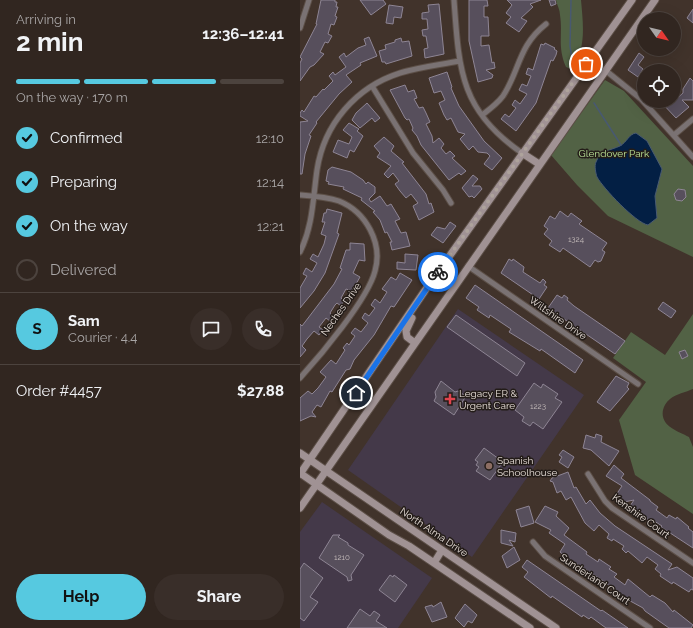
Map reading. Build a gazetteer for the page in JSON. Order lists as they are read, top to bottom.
{
  "streets": {
    "main road": ["North Alma Drive"],
    "street": [
      "Neches Drive",
      "Wiltshire Drive",
      "Kenshire Court",
      "Sunderland Court"
    ]
  },
  "parks": ["Glendover Park"],
  "places": {
    "health": ["Legacy ER & Urgent Care"],
    "other": ["Spanish Schoolhouse"]
  },
  "house_numbers": ["1324", "1223", "1210"],
  "north": "bottom right",
  "page": {
    "heading": ["2 min", "Arriving in", "12:36–12:41"],
    "panel": [
      "Sam",
      "Courier · 4.4",
      "Order #4457",
      "$27.88"
    ],
    "bar": "On the way · 170 m",
    "list": [
      ["Confirmed", "12:10"],
      ["Preparing", "12:14"],
      ["On the way", "12:21"],
      "Delivered"
    ],
    "round": "S",
    "buttons": ["Help", "Share"]
  }
}
